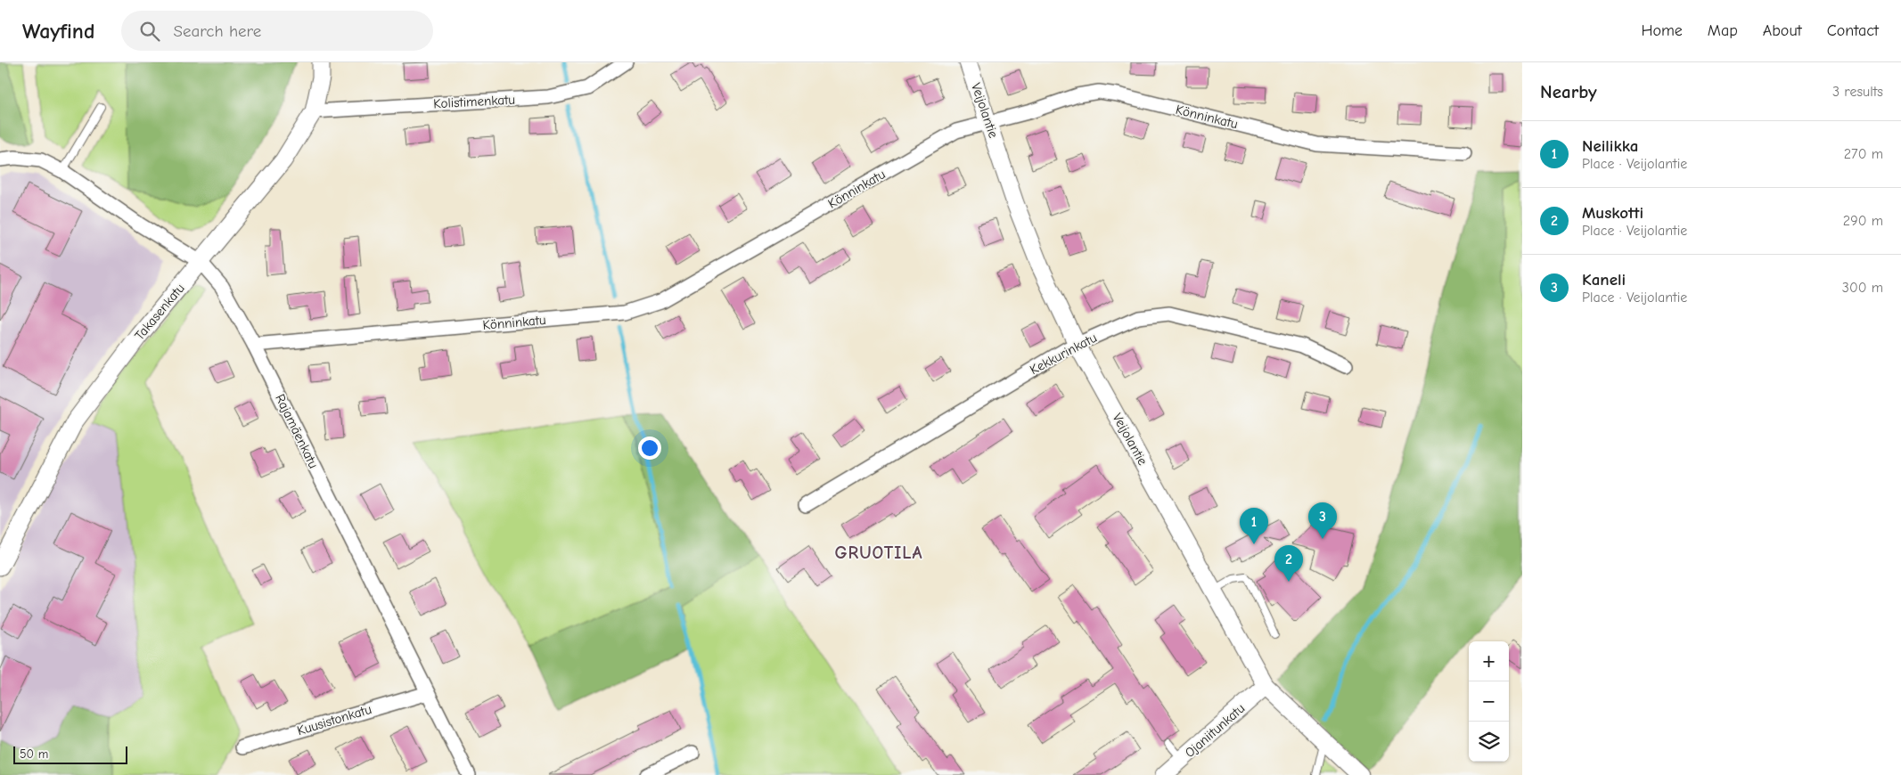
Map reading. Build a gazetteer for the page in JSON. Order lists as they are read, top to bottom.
{
  "streets": {
    "street": [
      "Kolistimenkatu",
      "Veijolantie",
      "Könninkatu",
      "Takasenkatu",
      "Kekkurinkatu",
      "Rajamäenkatu",
      "Kuusistonkatu",
      "Ojaniitunkatu"
    ]
  },
  "crossings": [
    ["Kolistimenkatu", "Takasenkatu"],
    ["Veijolantie", "Könninkatu"],
    ["Veijolantie", "Kekkurinkatu"],
    ["Veijolantie", "Ojaniitunkatu"],
    ["Könninkatu", "Rajamäenkatu"],
    ["Takasenkatu", "Rajamäenkatu"],
    ["Rajamäenkatu", "Kuusistonkatu"]
  ],
  "districts": ["GRUOTILA"],
  "scale_bar": "50 m",
  "page": {
    "header": "Wayfind",
    "search": "Search here",
    "nav": [
      "Home",
      "Map",
      "About",
      "Contact"
    ],
    "heading": ["Nearby", "3 results"],
    "list": [
      {
        "mark": "1",
        "name": "Neilikka",
        "note": "Place · Veijolantie",
        "value": "270 m"
      },
      {
        "mark": "2",
        "name": "Muskotti",
        "note": "Place · Veijolantie",
        "value": "290 m"
      },
      {
        "mark": "3",
        "name": "Kaneli",
        "note": "Place · Veijolantie",
        "value": "300 m"
      }
    ],
    "pins": ["3", "1", "2"],
    "map_buttons": ["+", "−"],
    "scale": "50 m"
  }
}
